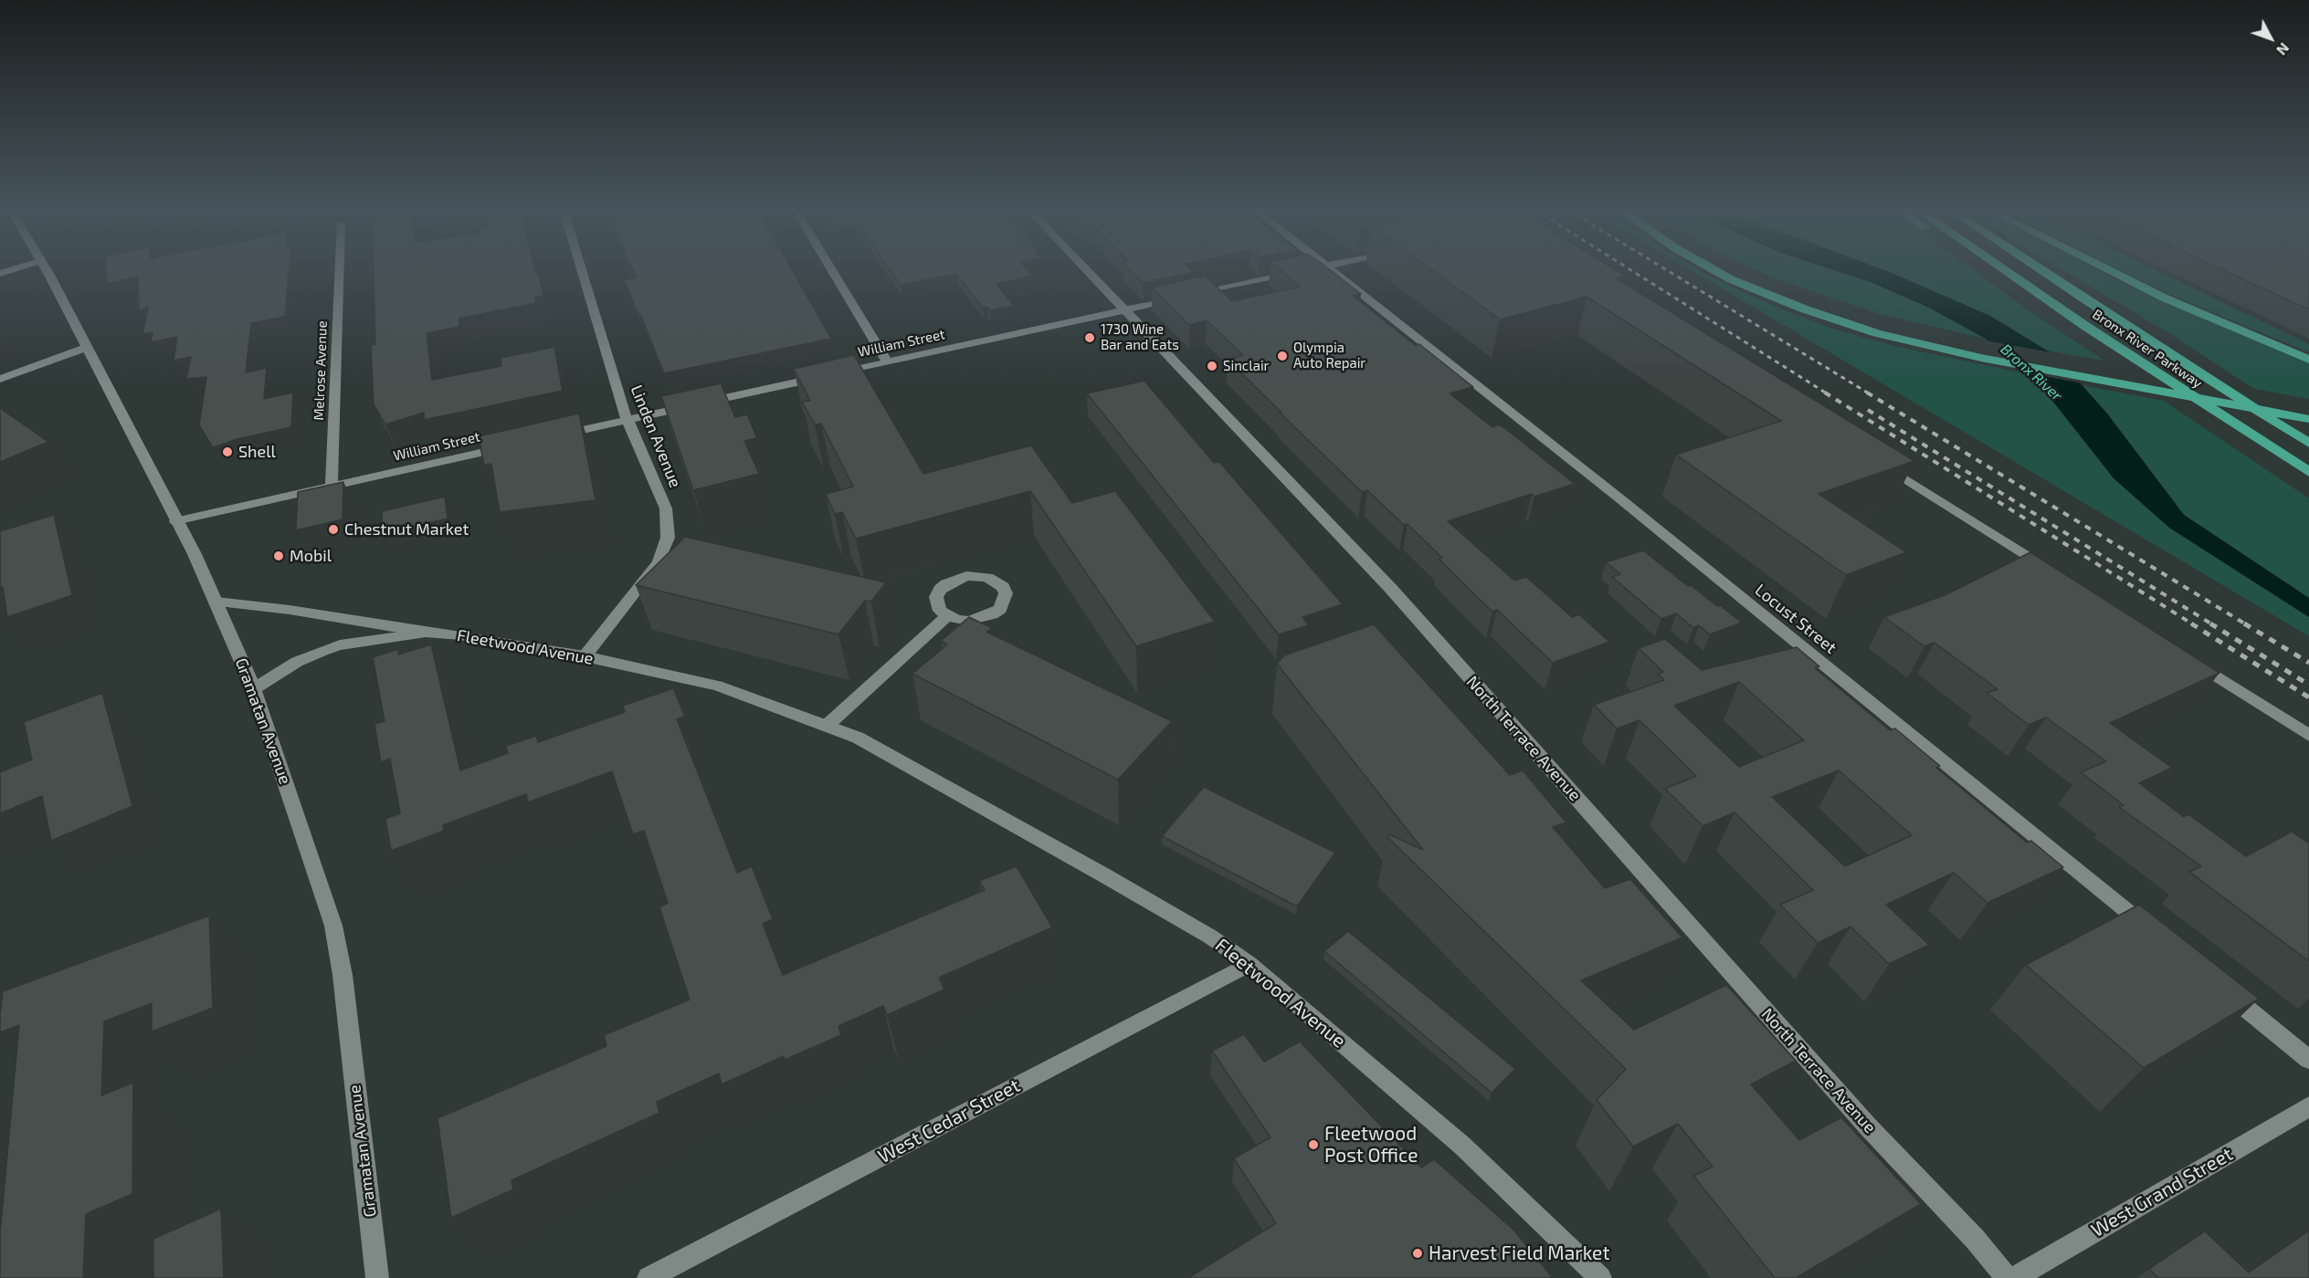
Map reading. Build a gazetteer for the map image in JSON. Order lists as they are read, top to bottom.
{
  "streets": {
    "highway": ["Bronx River Parkway"],
    "street": [
      "William Street",
      "Melrose Avenue",
      "Linden Avenue",
      "Locust Street",
      "Fleetwood Avenue",
      "Gramatan Avenue",
      "North Terrace Avenue",
      "West Cedar Street",
      "West Grand Street"
    ]
  },
  "crossings": [
    ["William Street", "Melrose Avenue"],
    ["William Street", "Linden Avenue"],
    ["William Street", "Gramatan Avenue"],
    ["William Street", "North Terrace Avenue"],
    ["Linden Avenue", "Fleetwood Avenue"],
    ["Fleetwood Avenue", "Gramatan Avenue"],
    ["Fleetwood Avenue", "West Cedar Street"]
  ],
  "water": ["Bronx River"],
  "places": [
    "1730 Wine Bar and Eats",
    "Olympia Auto Repair",
    "Sinclair",
    "Shell",
    "Chestnut Market",
    "Mobil",
    "Fleetwood Post Office",
    "Harvest Field Market"
  ],
  "north": "bottom right"
}
